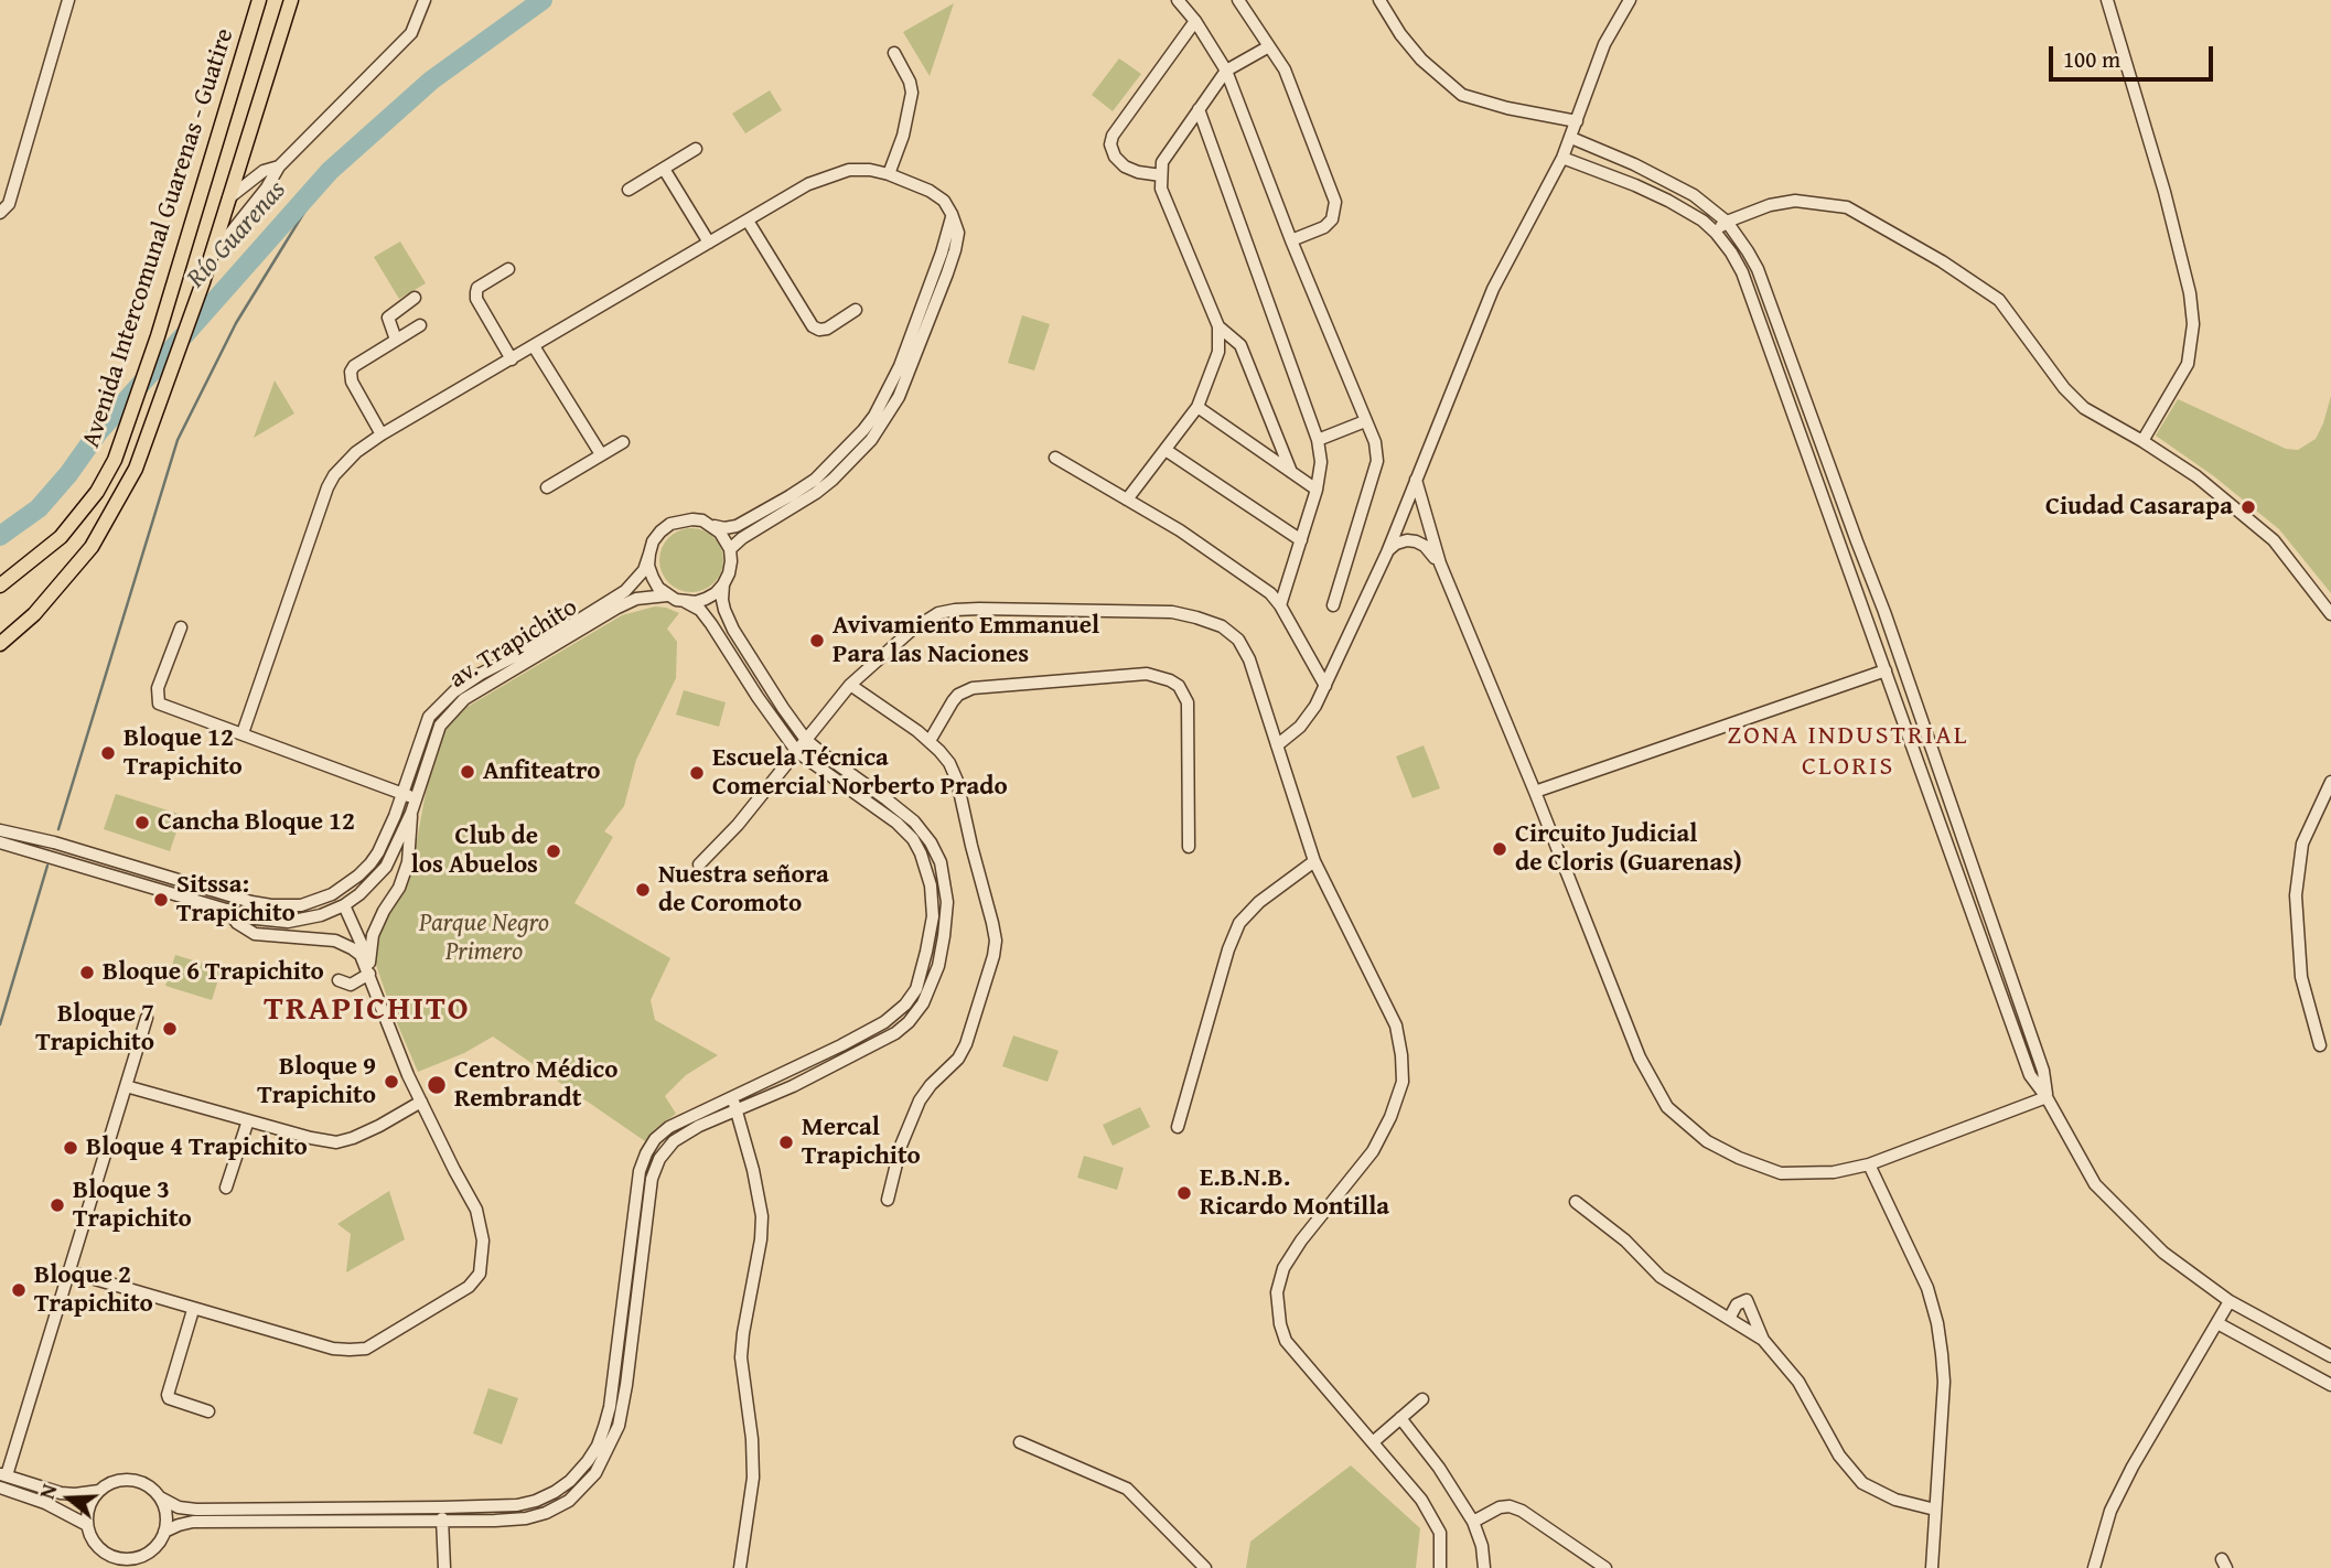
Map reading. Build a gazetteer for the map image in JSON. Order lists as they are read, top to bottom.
{
  "streets": {
    "main road": ["Avenida Intercomunal Guarenas - Guatire"],
    "street": ["av. Trapichito"]
  },
  "districts": ["ZONA INDUSTRIAL CLORIS", "TRAPICHITO"],
  "water": ["Río Guarenas"],
  "parks": ["Parque Negro Primero"],
  "places": [
    "Ciudad Casarapa",
    "Avivamiento Emmanuel Para las Naciones",
    "Bloque 12 Trapichito",
    "Anfiteatro",
    "Escuela Técnica Comercial Norberto Prado",
    "Cancha Bloque 12",
    "Circuito Judicial de Cloris (Guarenas)",
    "Club de los Abuelos",
    "Nuestra señora de Coromoto",
    "Sitssa: Trapichito",
    "Bloque 6 Trapichito",
    "Bloque 7 Trapichito",
    "Bloque 9 Trapichito",
    "Centro Médico Rembrandt",
    "Mercal Trapichito",
    "Bloque 4 Trapichito",
    "E.B.N.B. Ricardo Montilla",
    "Bloque 3 Trapichito",
    "Bloque 2 Trapichito"
  ],
  "scale_bar": "100 m",
  "north": "left"
}
